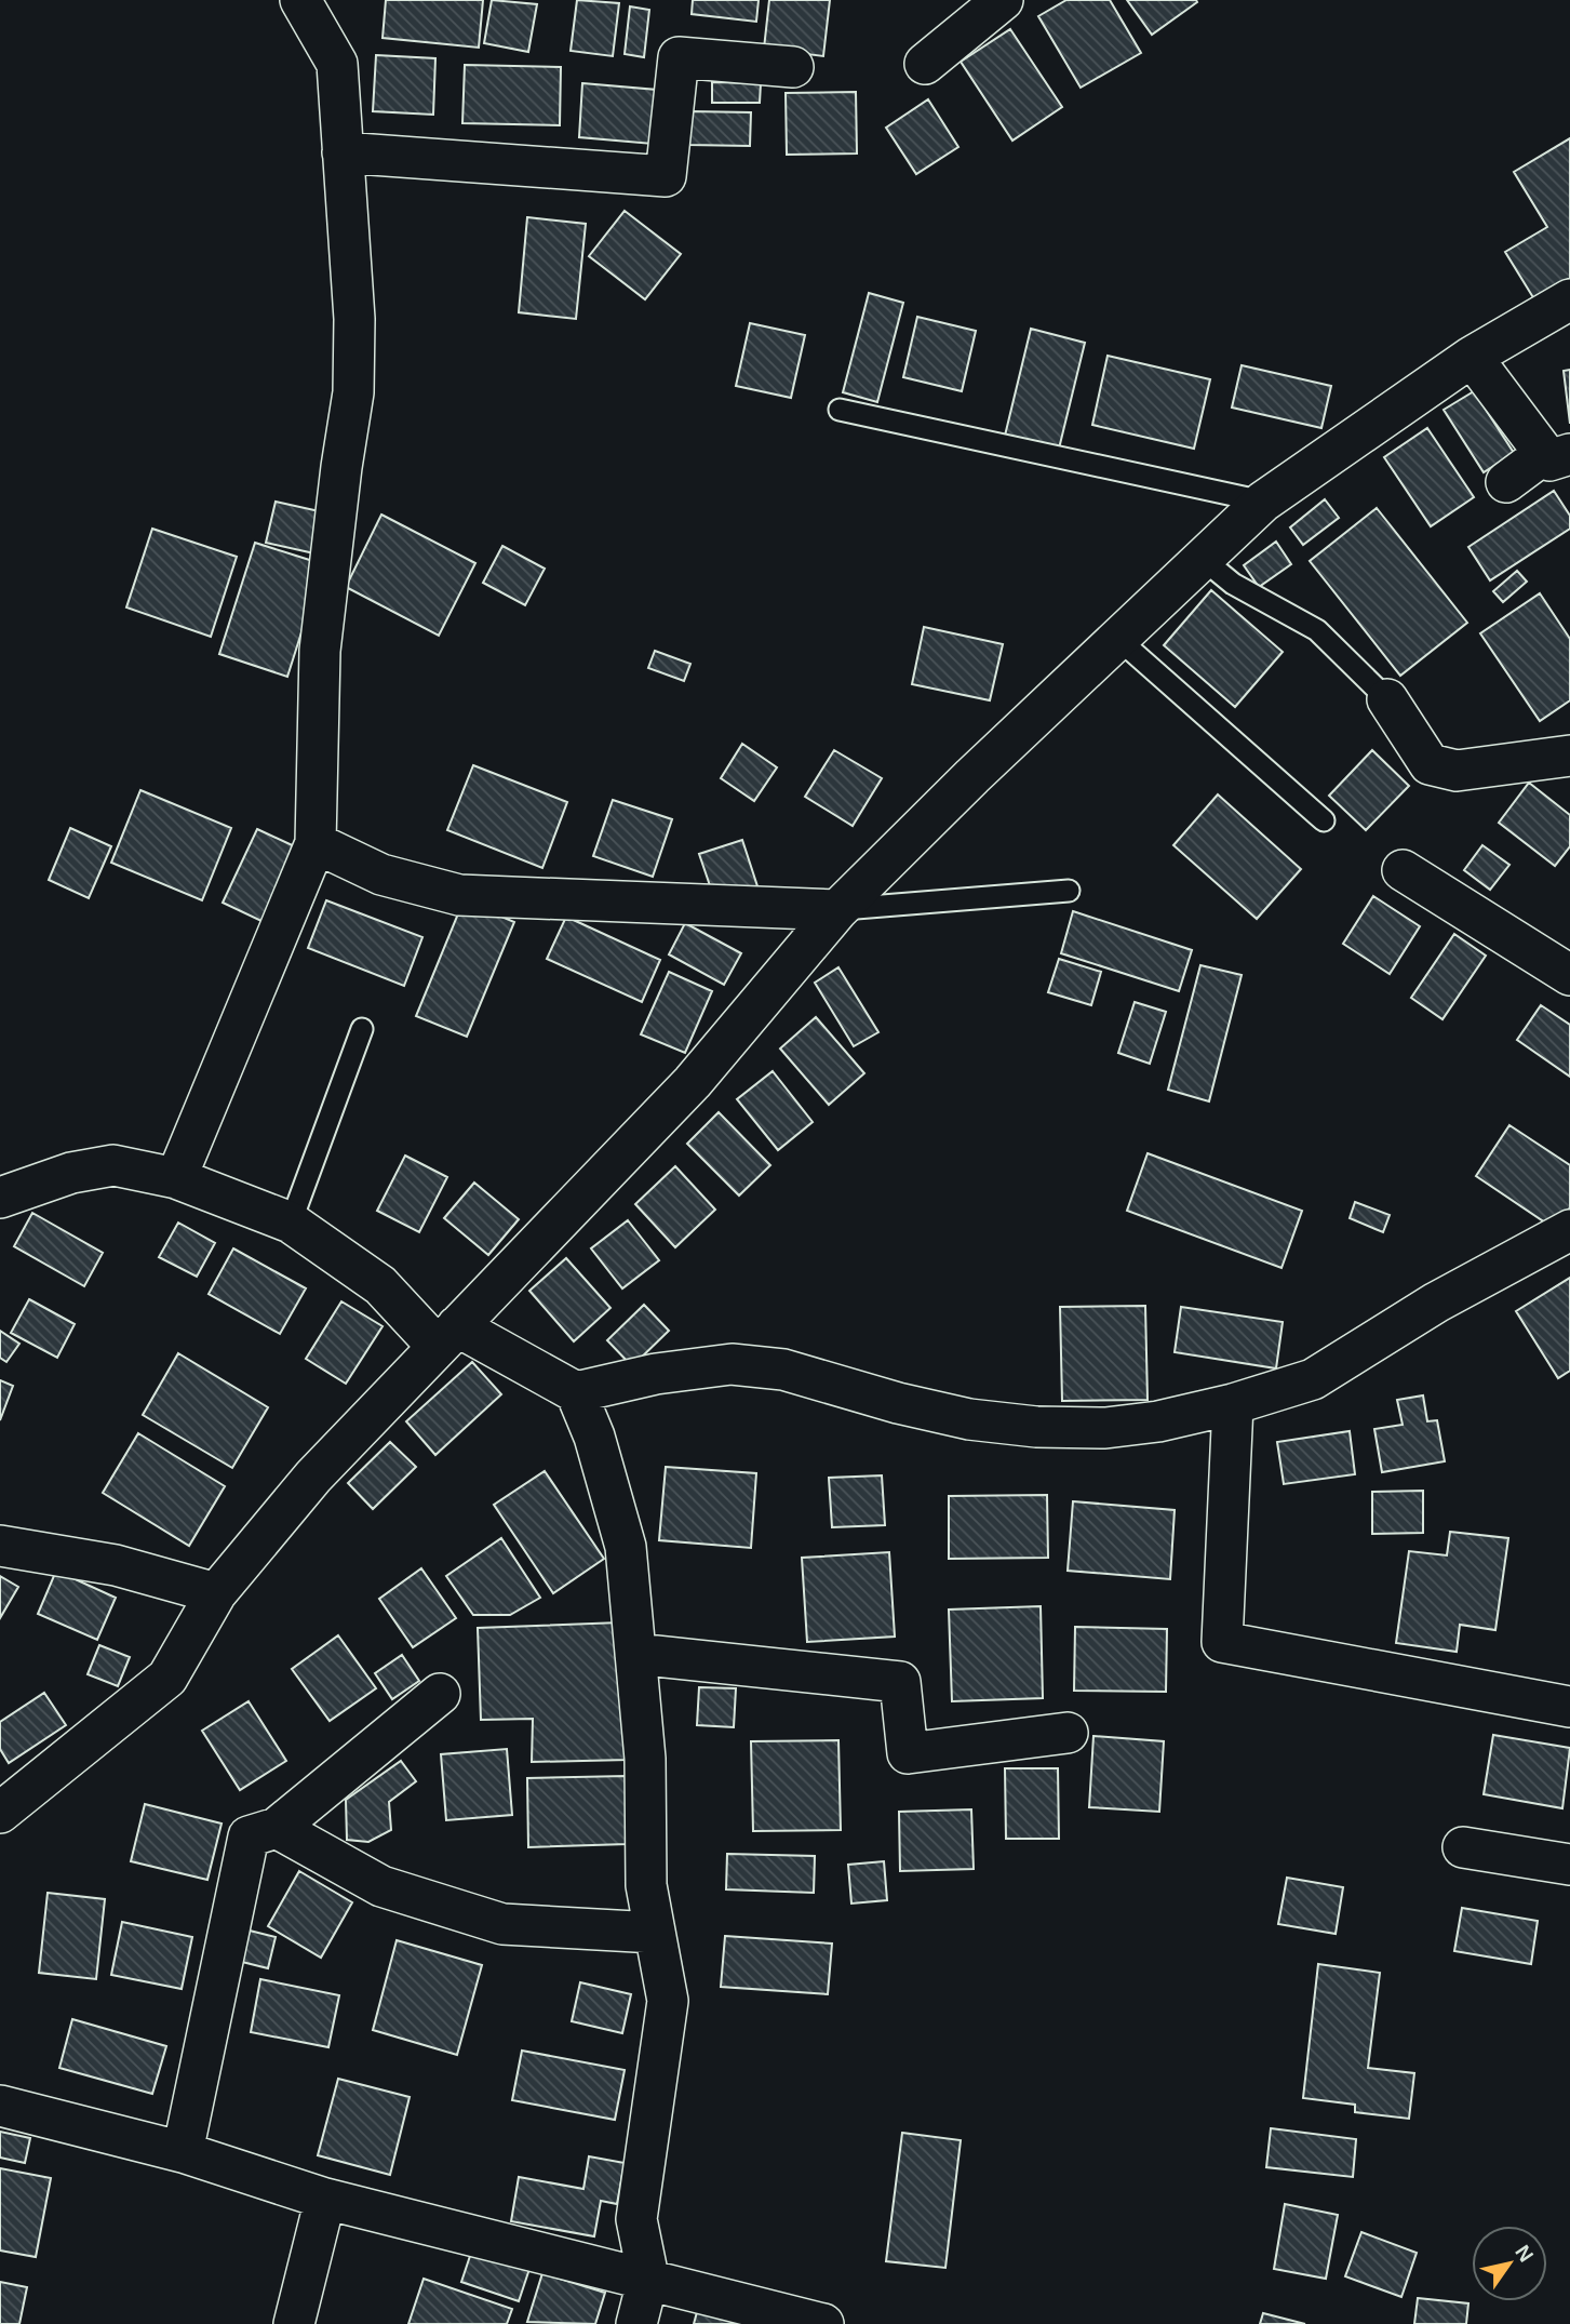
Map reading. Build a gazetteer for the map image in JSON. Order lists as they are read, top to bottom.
{
  "north": "top right"
}
